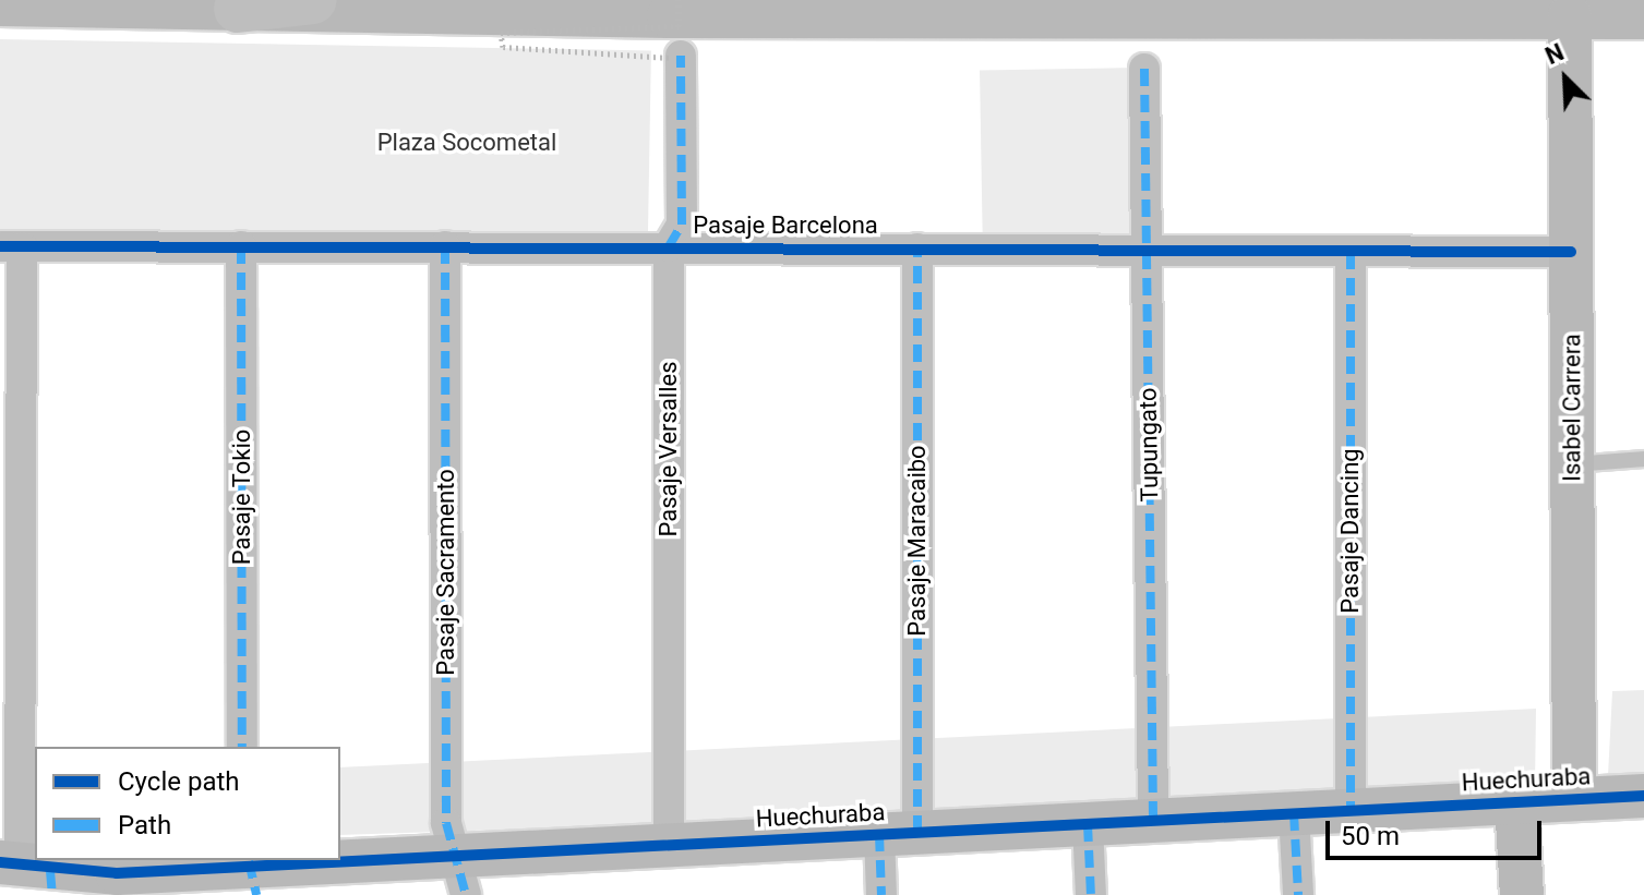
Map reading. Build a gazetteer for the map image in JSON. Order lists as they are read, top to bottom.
{
  "streets": {
    "street": [
      "Pasaje Barcelona",
      "Isabel Carrera",
      "Tupungato",
      "Pasaje Versalles",
      "Pasaje Tokio",
      "Pasaje Dancing",
      "Pasaje Maracaibo",
      "Pasaje Sacramento",
      "Huechuraba"
    ]
  },
  "crossings": [
    ["Pasaje Barcelona", "Isabel Carrera"],
    ["Pasaje Barcelona", "Tupungato"],
    ["Pasaje Barcelona", "Pasaje Versalles"],
    ["Pasaje Barcelona", "Pasaje Tokio"],
    ["Pasaje Barcelona", "Pasaje Dancing"],
    ["Pasaje Barcelona", "Pasaje Maracaibo"],
    ["Pasaje Barcelona", "Pasaje Sacramento"],
    ["Isabel Carrera", "Huechuraba"],
    ["Tupungato", "Huechuraba"],
    ["Pasaje Versalles", "Huechuraba"],
    ["Pasaje Dancing", "Huechuraba"],
    ["Pasaje Maracaibo", "Huechuraba"],
    ["Pasaje Sacramento", "Huechuraba"]
  ],
  "parks": ["Plaza Socometal"],
  "legend": ["Cycle path", "Path"],
  "scale_bar": "50 m",
  "north": "top left"
}
